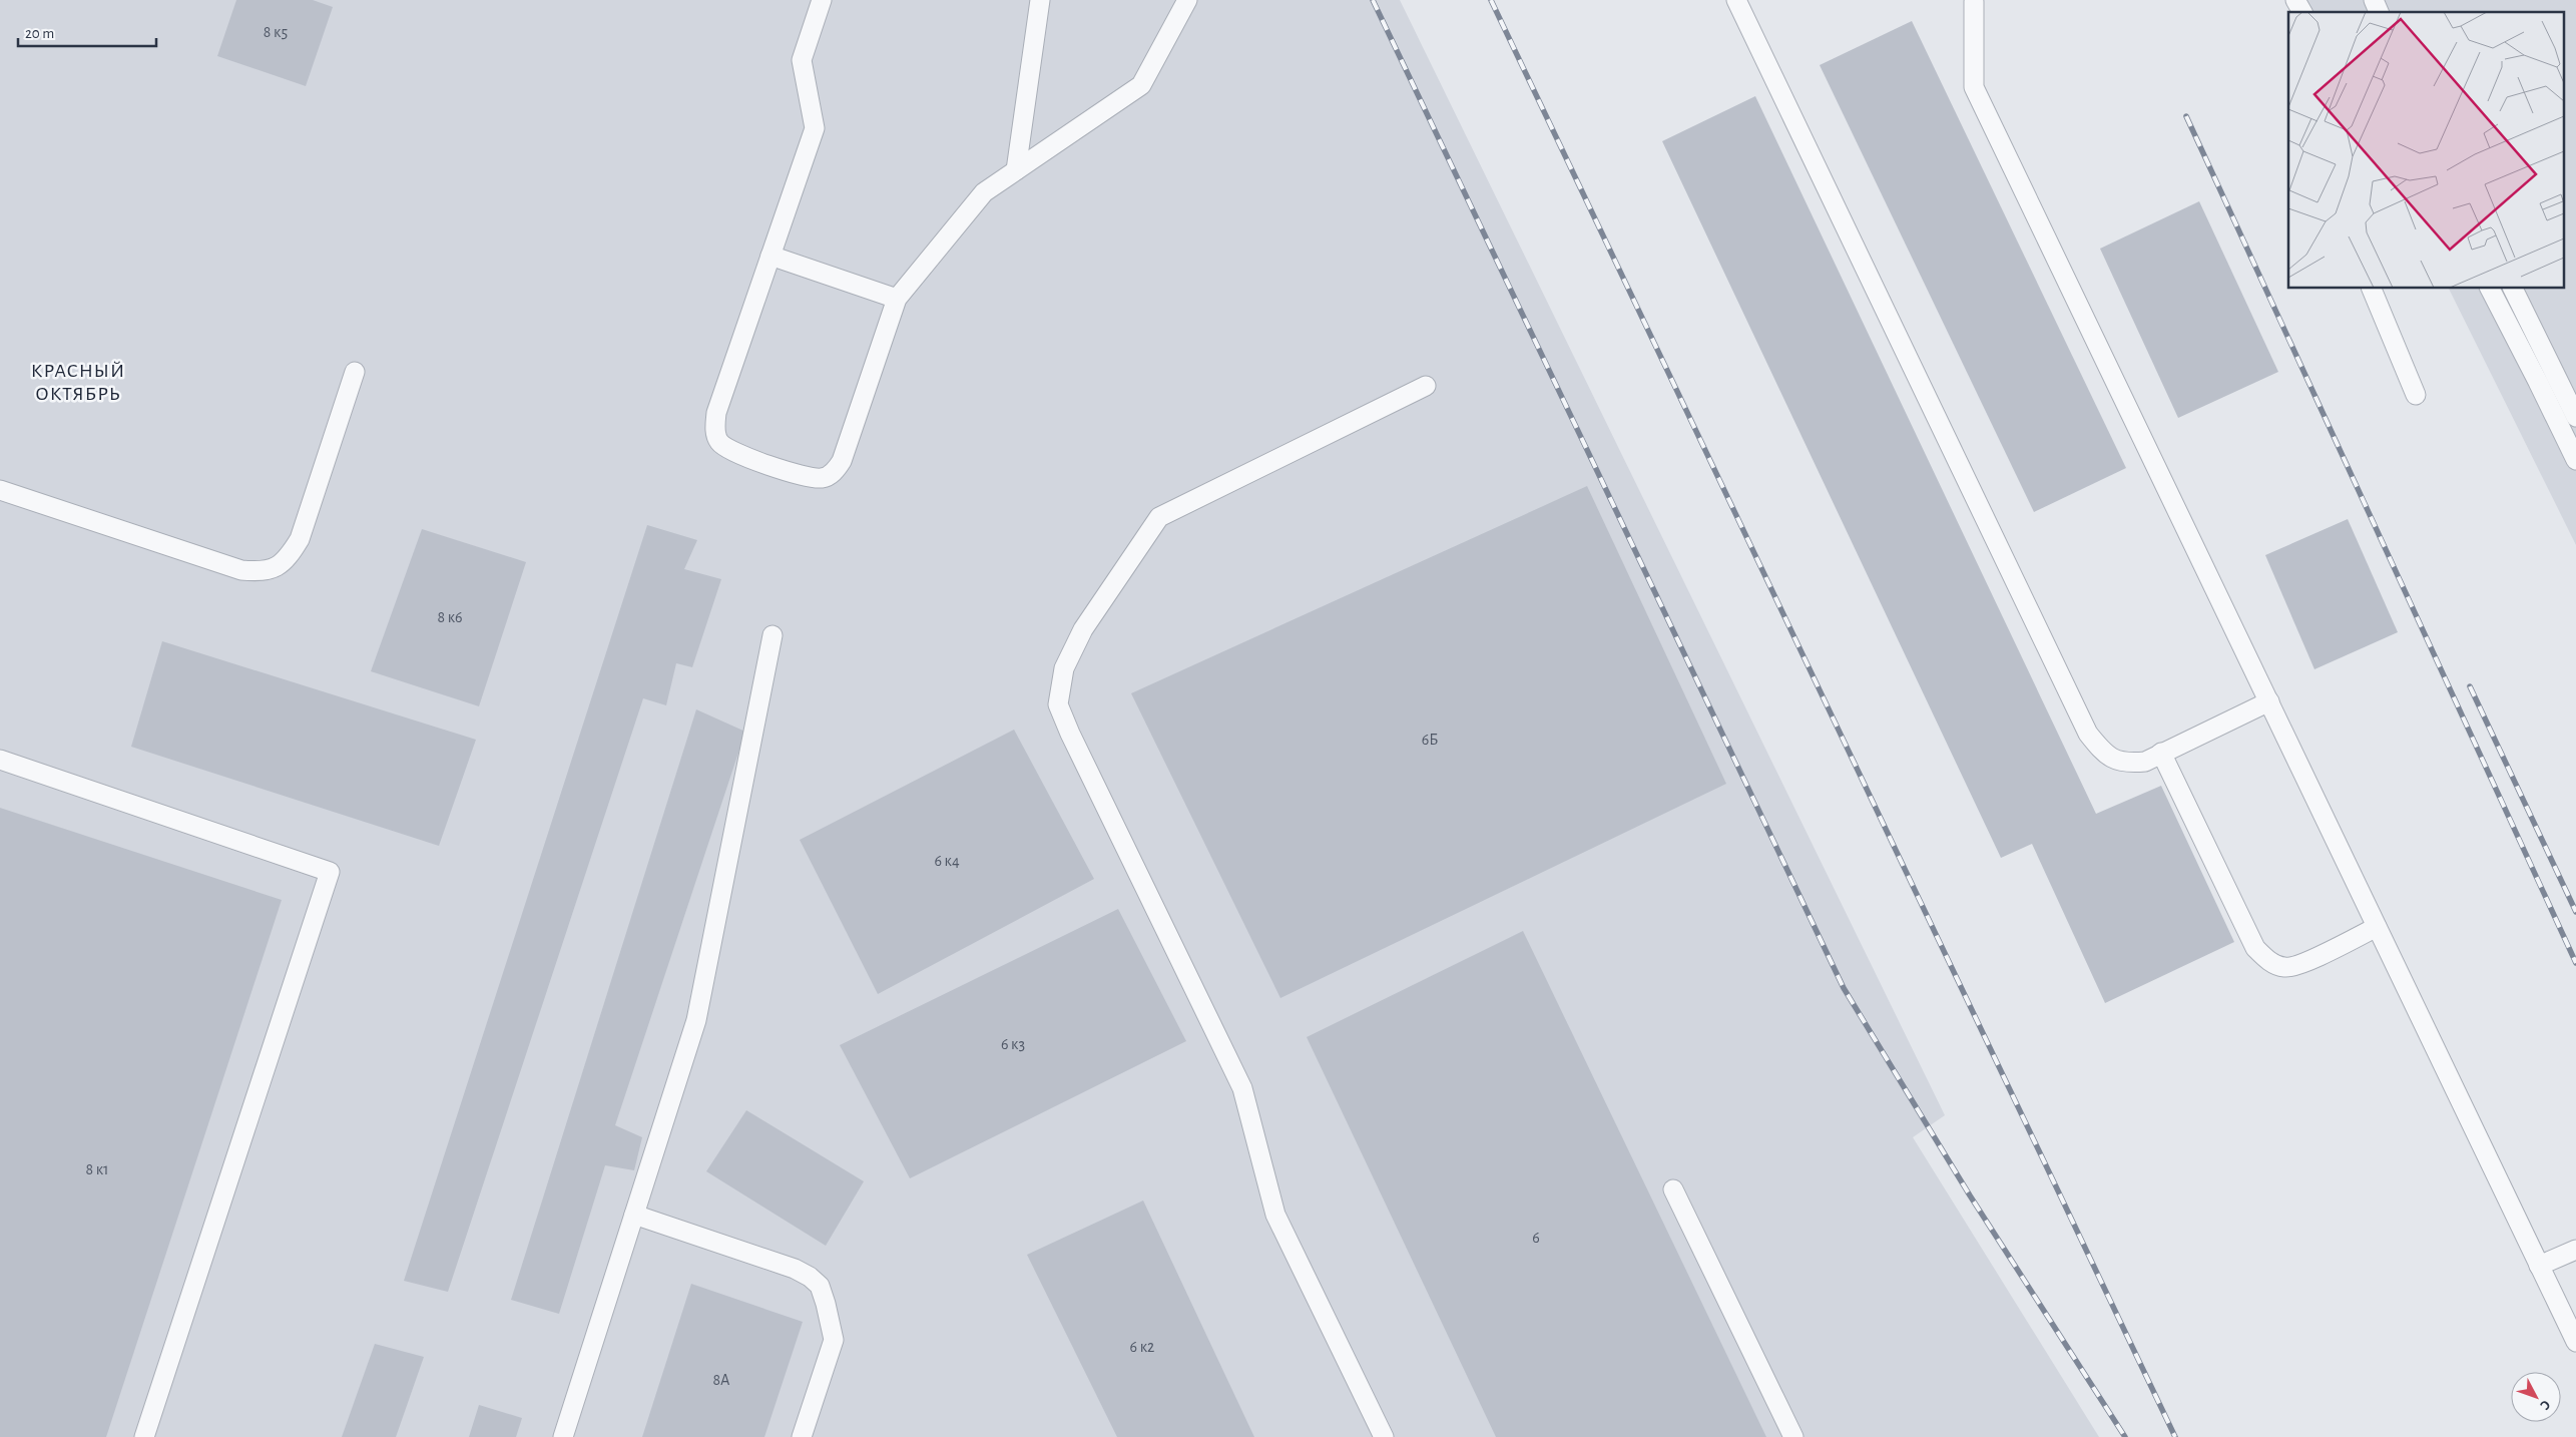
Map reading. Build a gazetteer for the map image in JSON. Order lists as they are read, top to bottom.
{
  "districts": ["КРАСНЫЙ ОКТЯБРЬ"],
  "house_numbers": [
    "8 к5",
    "8 к6",
    "6Б",
    "6 к4",
    "6 к3",
    "8 к1",
    "6",
    "6 к2",
    "8А"
  ],
  "scale_bar": "20 m",
  "north": "bottom right"
}
